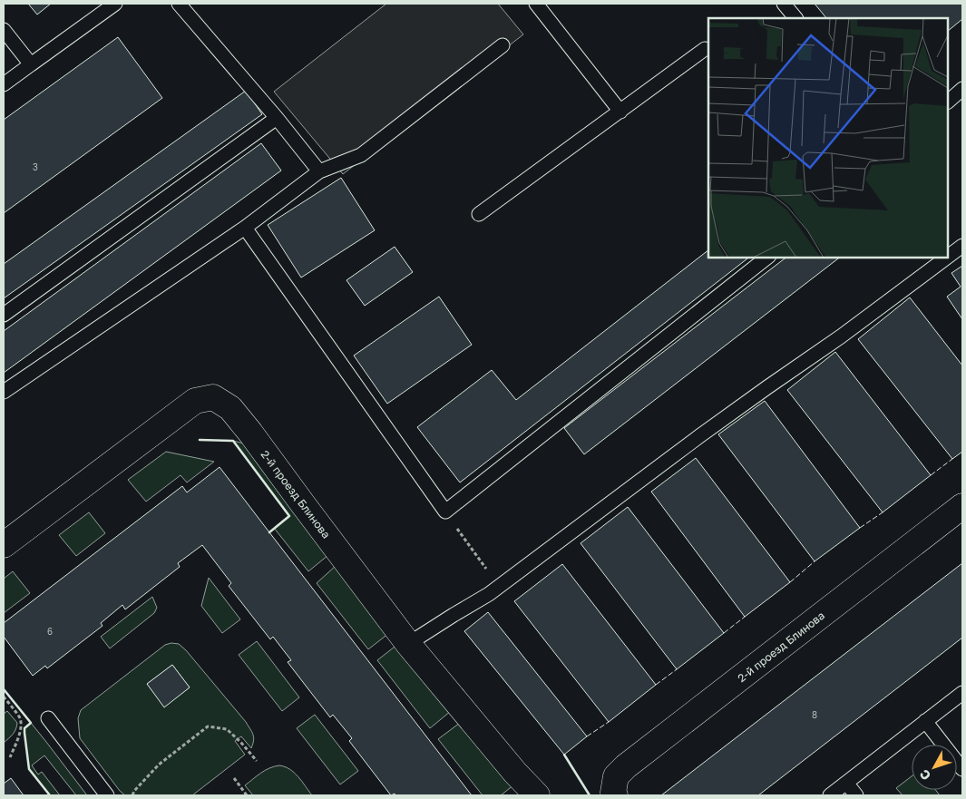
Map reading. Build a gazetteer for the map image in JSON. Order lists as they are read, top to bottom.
{
  "streets": {
    "street": ["2-й проезд Блинова"]
  },
  "house_numbers": ["3", "6", "8"],
  "north": "bottom left"
}
